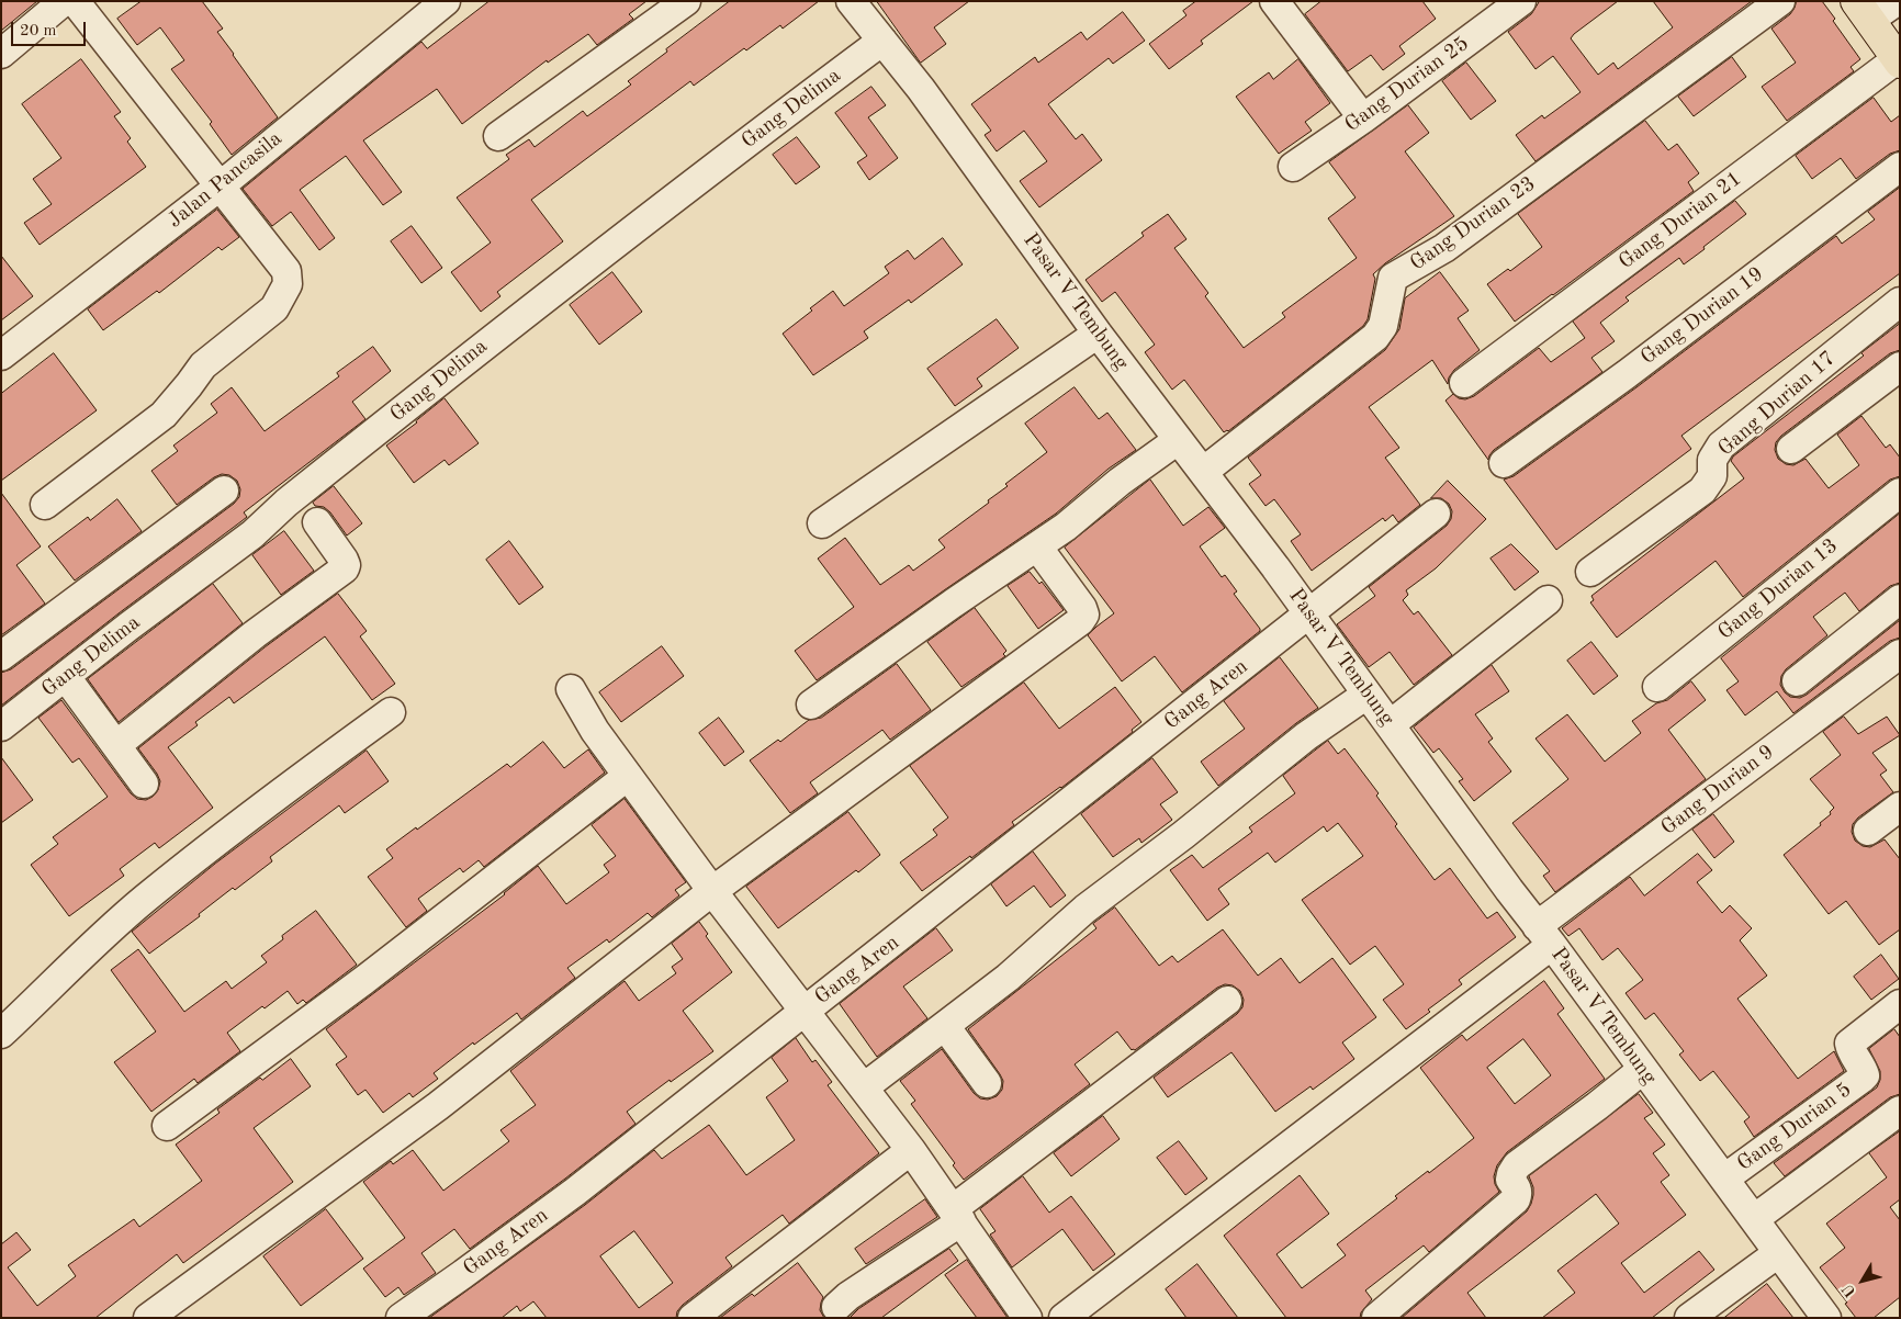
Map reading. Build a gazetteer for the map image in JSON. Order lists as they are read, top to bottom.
{
  "streets": {
    "street": [
      "Gang Durian 25",
      "Gang Delima",
      "Jalan Pancasila",
      "Gang Durian 21",
      "Gang Durian 23",
      "Pasar V Tembung",
      "Gang Durian 19",
      "Gang Durian 17",
      "Gang Durian 13",
      "Gang Aren",
      "Gang Durian 9",
      "Gang Durian 5"
    ]
  },
  "crossings": [
    ["Gang Delima", "Pasar V Tembung"],
    ["Gang Durian 23", "Pasar V Tembung"],
    ["Pasar V Tembung", "Gang Aren"],
    ["Pasar V Tembung", "Gang Durian 9"],
    ["Pasar V Tembung", "Gang Durian 5"]
  ],
  "scale_bar": "20 m",
  "north": "bottom left"
}
